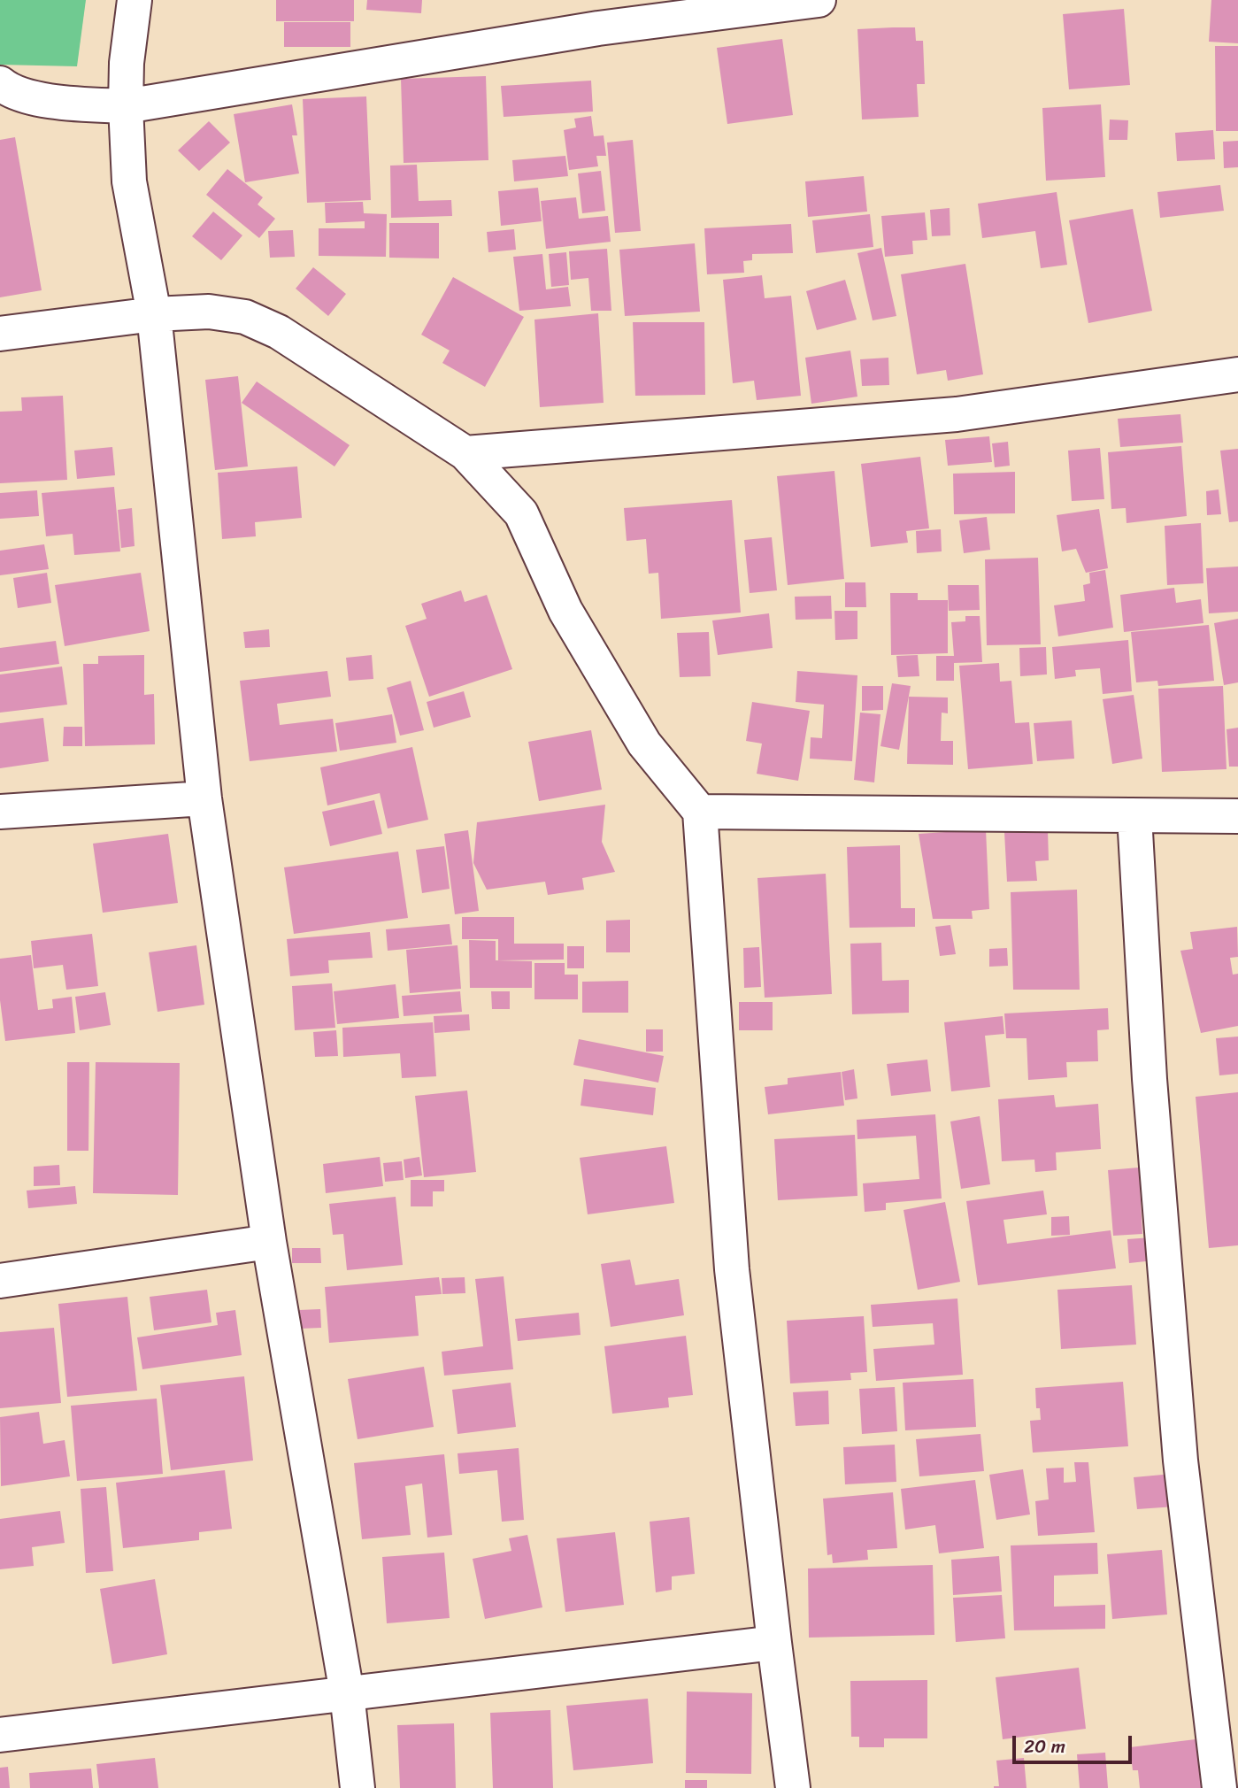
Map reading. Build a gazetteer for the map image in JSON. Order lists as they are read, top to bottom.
{
  "scale_bar": "20 m"
}
